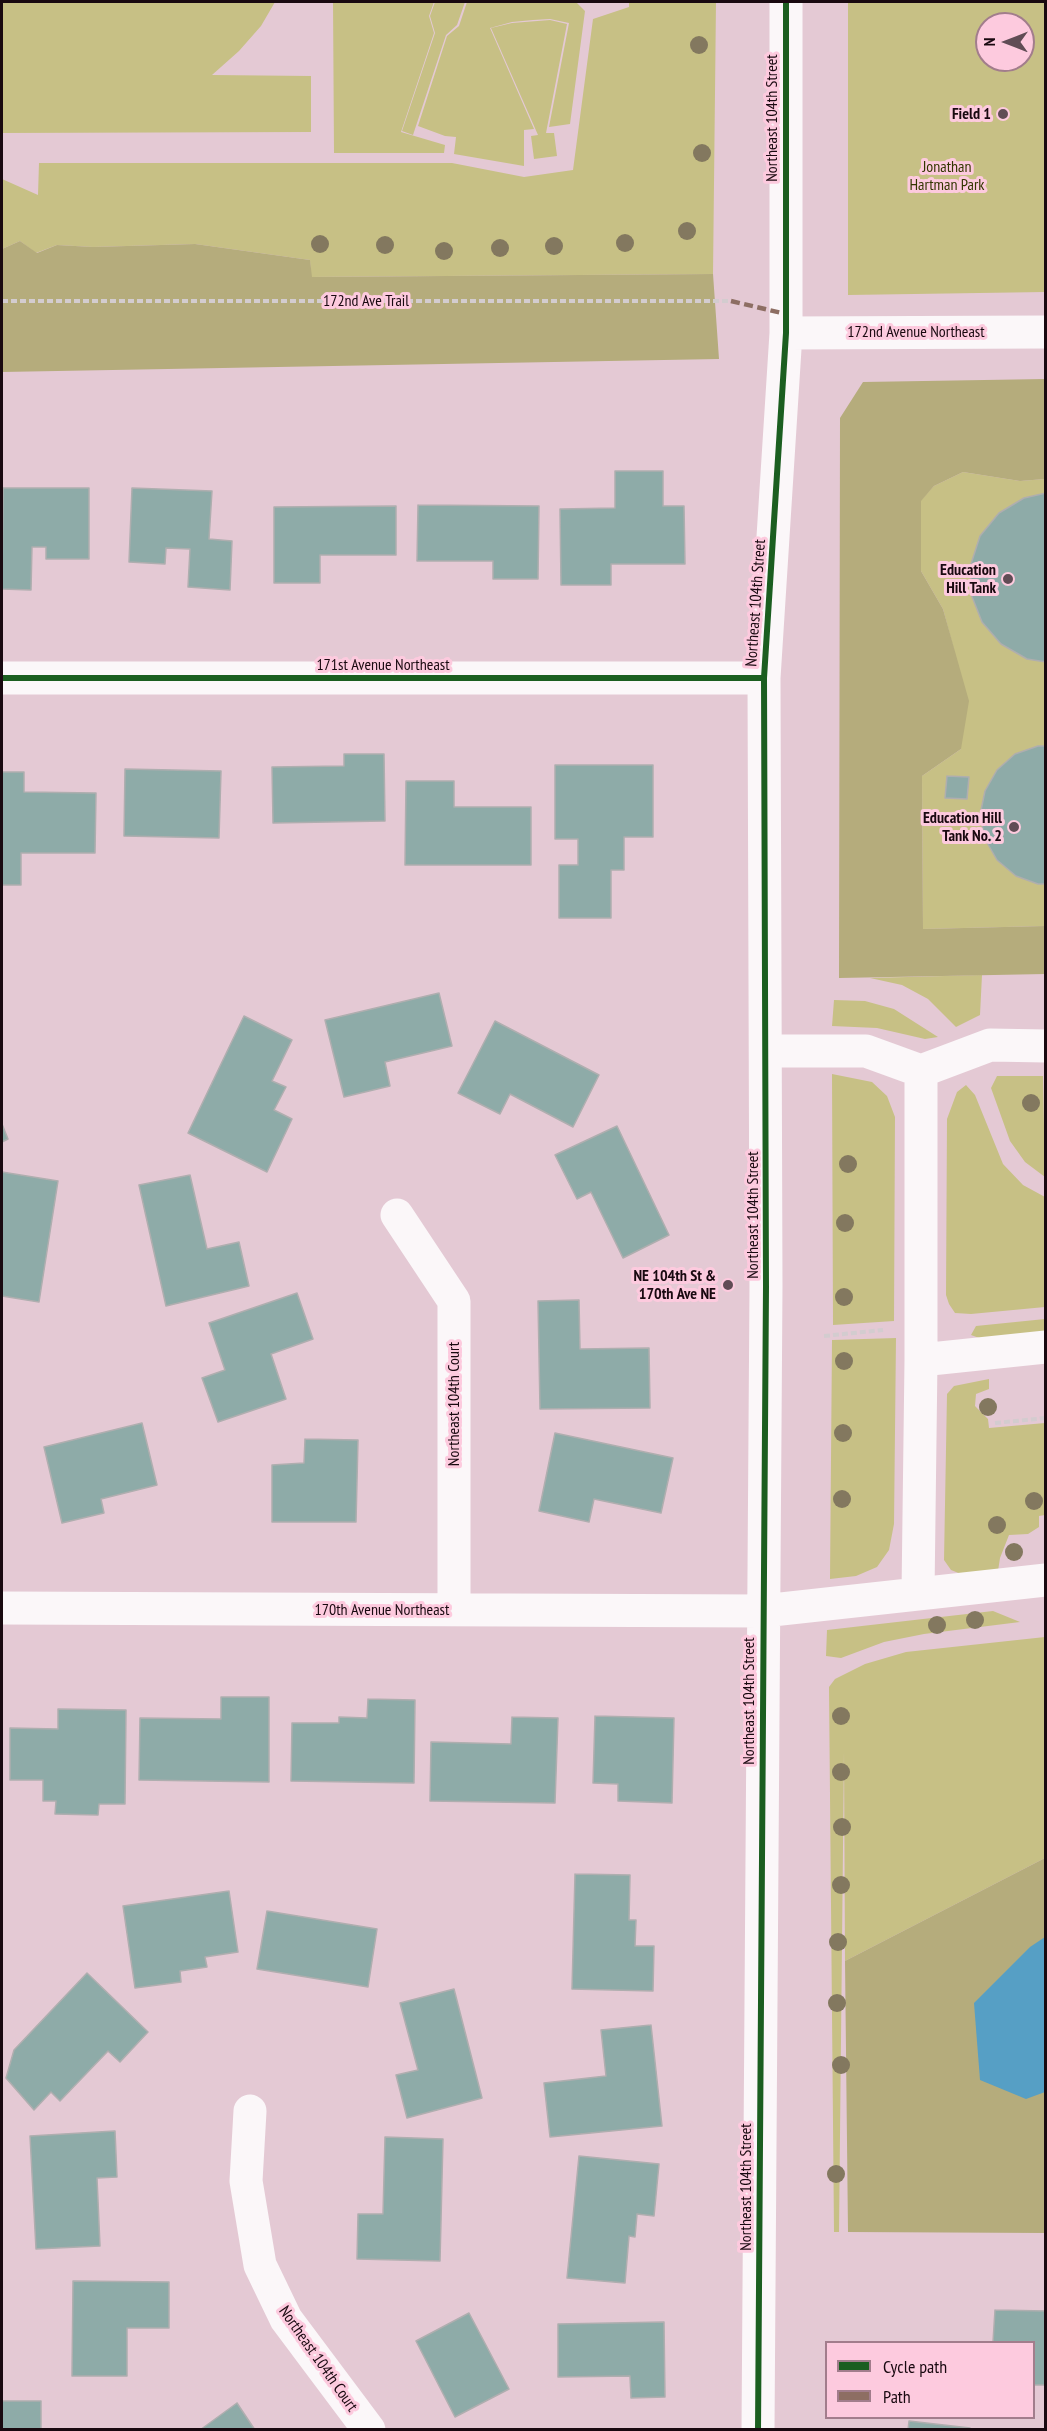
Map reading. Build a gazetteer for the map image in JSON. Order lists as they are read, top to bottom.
{
  "streets": {
    "street": [
      "Northeast 104th Street",
      "172nd Avenue Northeast",
      "171st Avenue Northeast",
      "Northeast 104th Court",
      "170th Avenue Northeast"
    ],
    "path": ["172nd Ave Trail"]
  },
  "crossings": [
    ["Northeast 104th Street", "172nd Avenue Northeast"],
    ["Northeast 104th Street", "171st Avenue Northeast"],
    ["Northeast 104th Street", "170th Avenue Northeast"],
    ["Northeast 104th Court", "170th Avenue Northeast"]
  ],
  "parks": ["Jonathan Hartman Park"],
  "places": [
    "Field 1",
    "Education Hill Tank",
    "Education Hill Tank No. 2",
    "NE 104th St & 170th Ave NE"
  ],
  "legend": ["Cycle path", "Path"],
  "north": "left"
}
